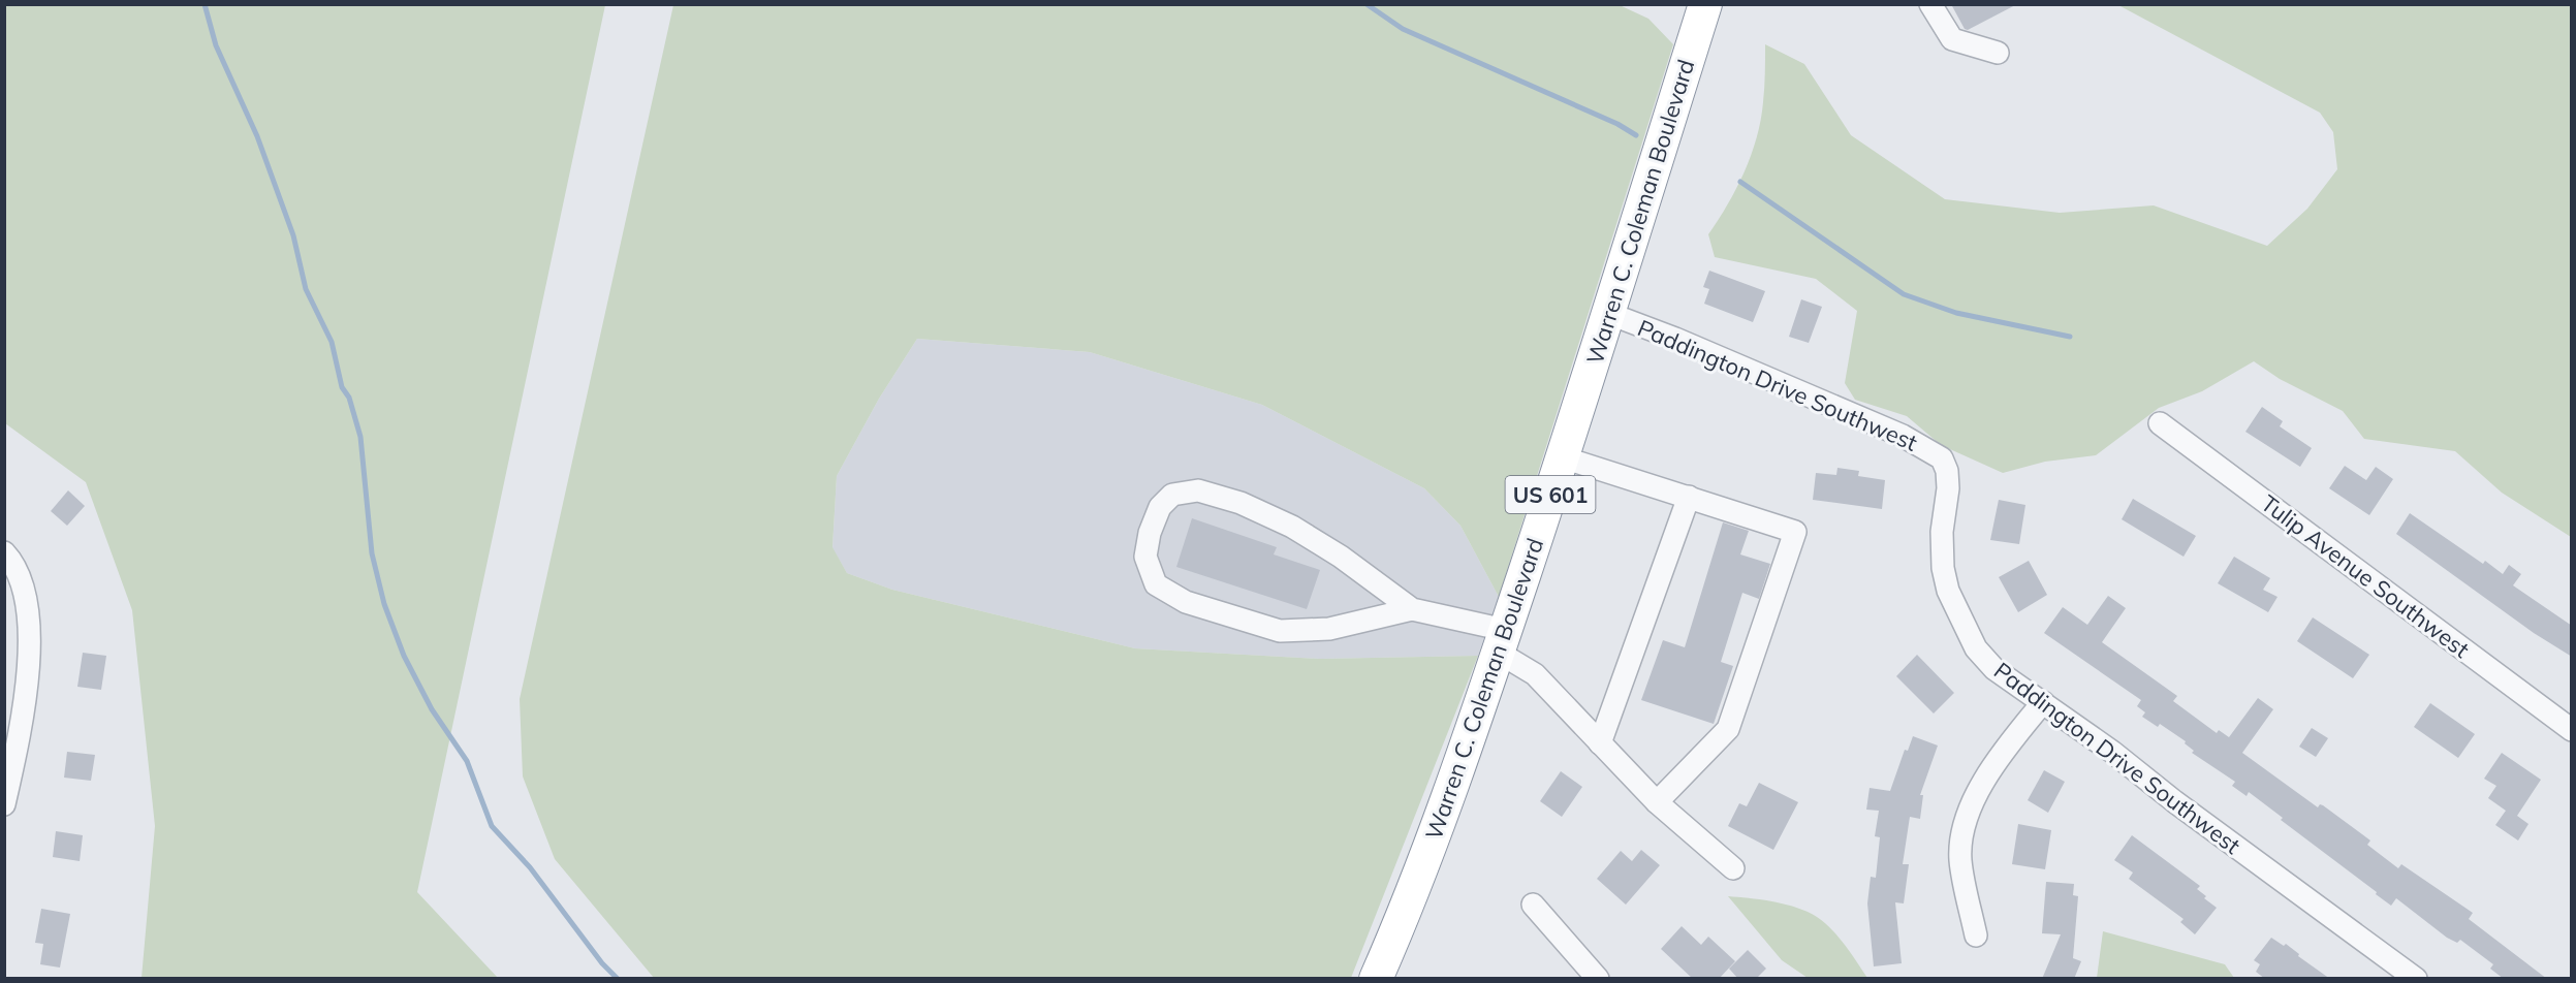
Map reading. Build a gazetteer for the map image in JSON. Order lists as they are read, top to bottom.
{
  "streets": {
    "highway": ["Warren C. Coleman Boulevard", "US 601"],
    "street": ["Paddington Drive Southwest", "Tulip Avenue Southwest"]
  },
  "crossings": [
    ["Warren C. Coleman Boulevard", "Paddington Drive Southwest"]
  ]
}
